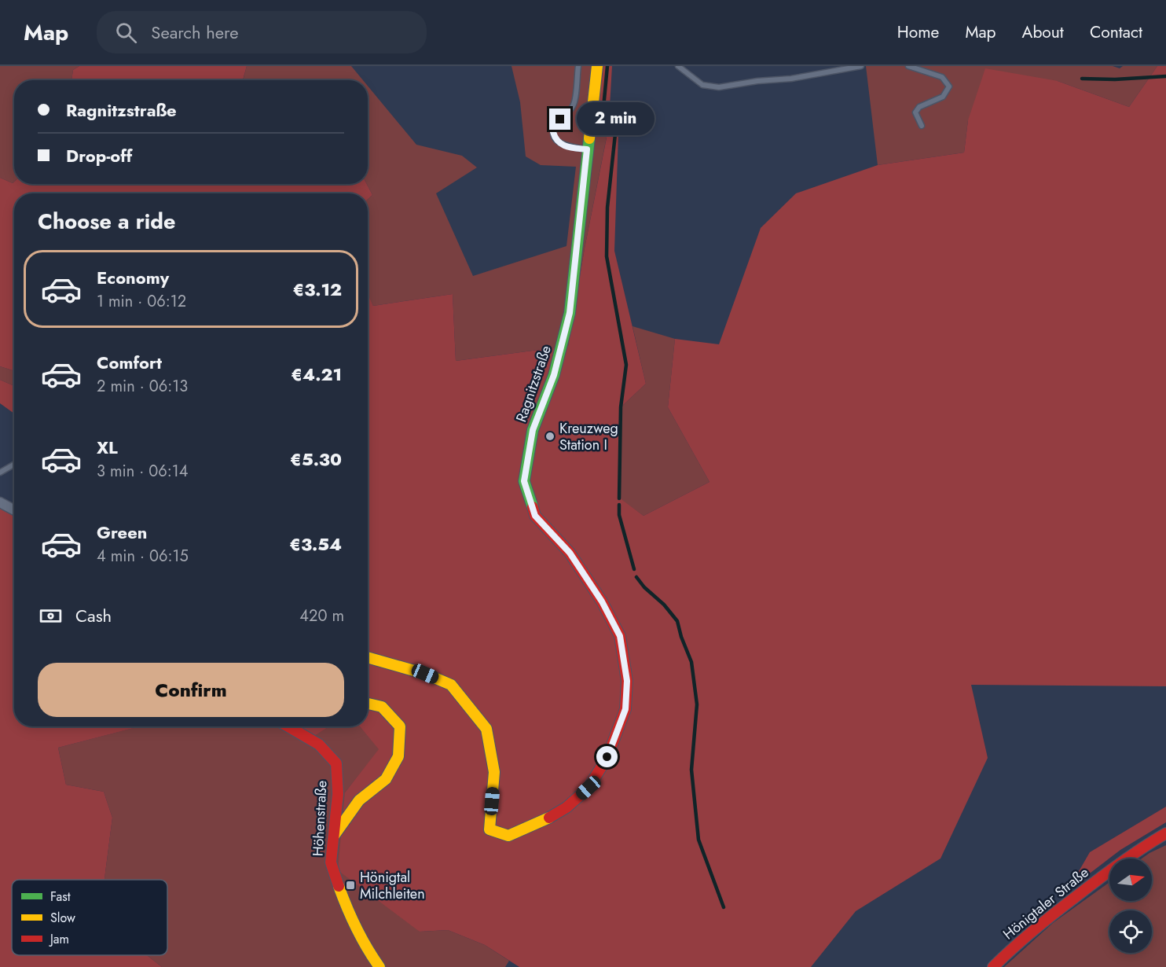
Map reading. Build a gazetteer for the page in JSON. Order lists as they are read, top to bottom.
{
  "streets": {
    "main road": ["Ragnitzstraße", "Höhenstraße", "Hönigtaler Straße"]
  },
  "places": {
    "other": ["Kreuzweg Station I"],
    "transit": ["Hönigtal Milchleiten"]
  },
  "legend": ["Fast", "Slow", "Jam"],
  "north": "right",
  "page": {
    "header": "Map",
    "search": "Search here",
    "nav": [
      "Home",
      "Map",
      "About",
      "Contact"
    ],
    "banner": ["Ragnitzstraße", "Drop-off"],
    "bubble": "2 min",
    "heading": "Choose a ride",
    "list": [
      {
        "name": "Economy",
        "note": "1 min · 06:12",
        "value": "€3.12"
      },
      {
        "name": "Comfort",
        "note": "2 min · 06:13",
        "value": "€4.21"
      },
      {
        "name": "XL",
        "note": "3 min · 06:14",
        "value": "€5.30"
      },
      {
        "name": "Green",
        "note": "4 min · 06:15",
        "value": "€3.54"
      }
    ],
    "pay": ["Cash", "420 m"],
    "buttons": "Confirm"
  }
}
